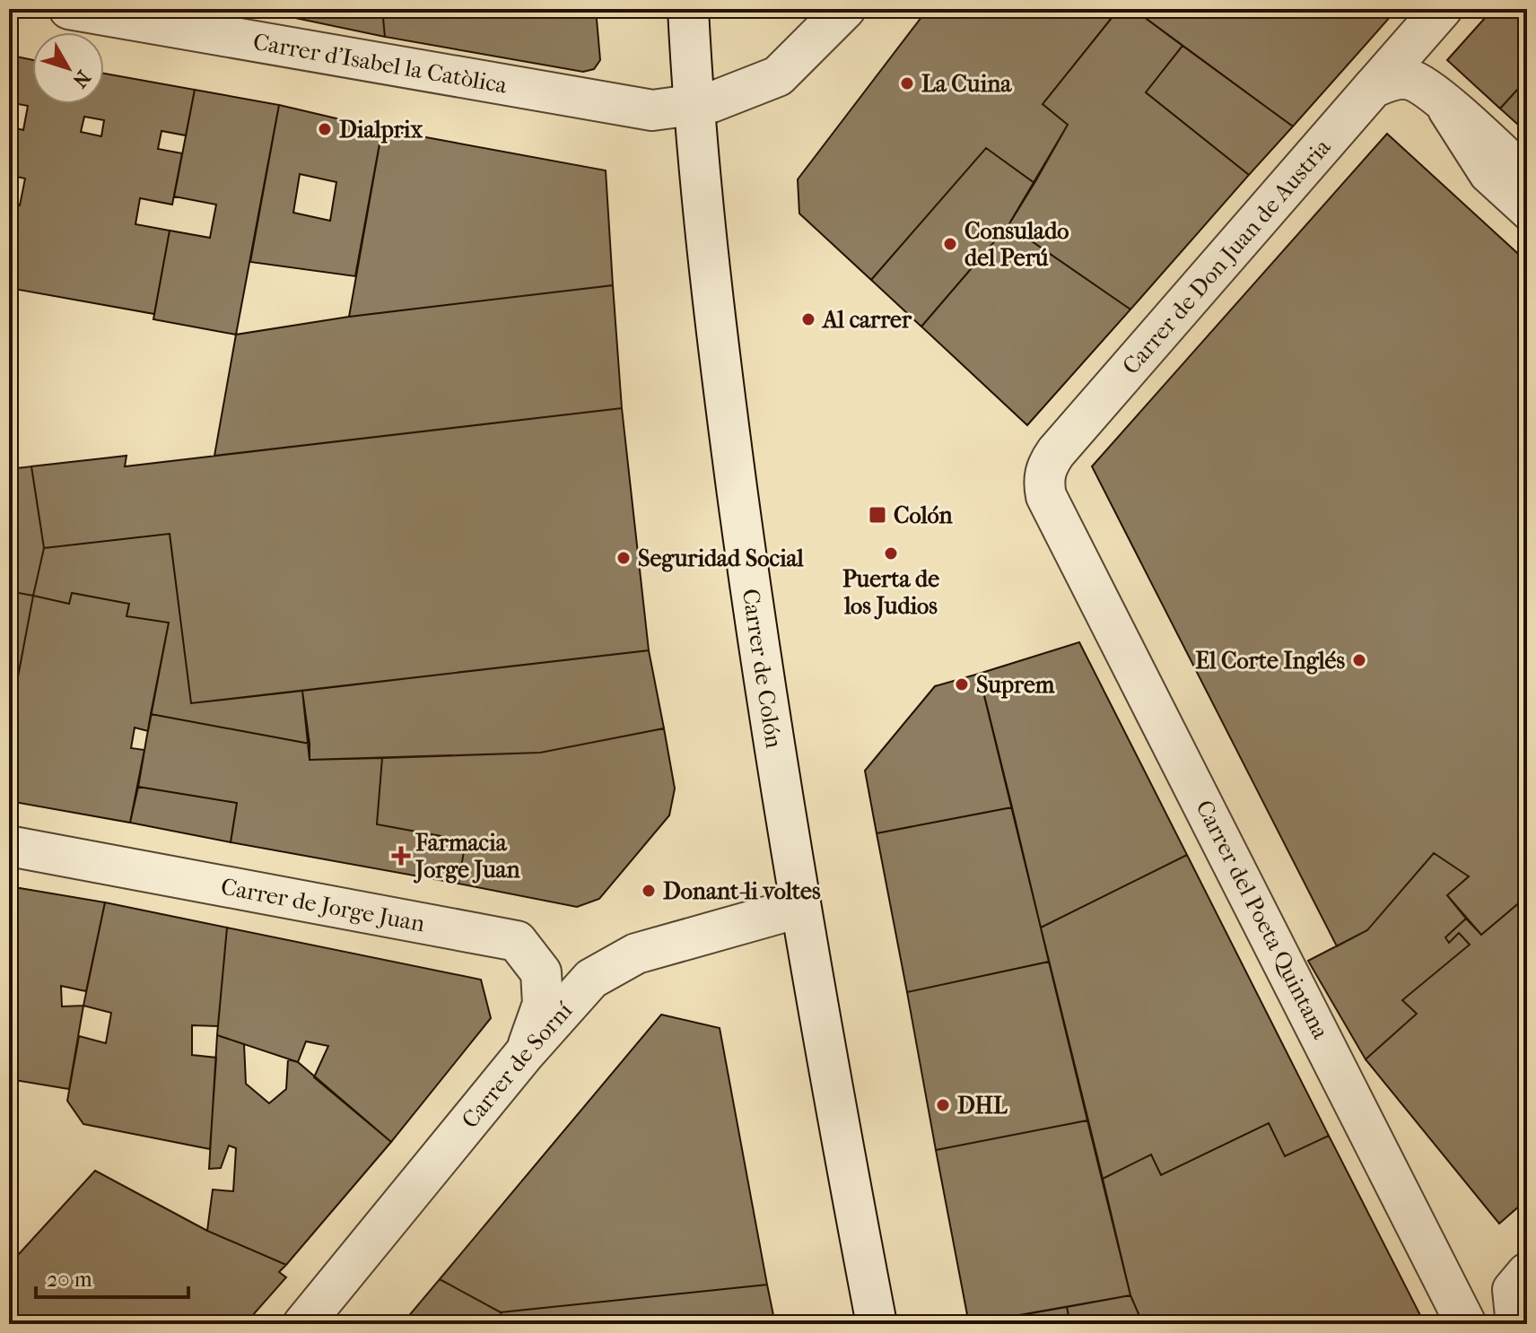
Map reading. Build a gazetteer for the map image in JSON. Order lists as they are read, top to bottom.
{
  "streets": {
    "street": [
      "Carrer d'Isabel la Catòlica",
      "Carrer de Don Juan de Austria",
      "Carrer de Colón",
      "Carrer de Jorge Juan",
      "Carrer del Poeta Quintana",
      "Carrer de Sorní"
    ]
  },
  "crossings": [
    ["Carrer d'Isabel la Catòlica", "Carrer de Colón"],
    ["Carrer de Don Juan de Austria", "Carrer del Poeta Quintana"],
    ["Carrer de Colón", "Carrer de Sorní"],
    ["Carrer de Jorge Juan", "Carrer de Sorní"]
  ],
  "places": {
    "other": [
      "La Cuina",
      "Dialprix",
      "Consulado del Perú",
      "Al carrer",
      "Puerta de los Judios",
      "Seguridad Social",
      "El Corte Inglés",
      "Suprem",
      "Donant-li voltes",
      "DHL"
    ],
    "transit": ["Colón"],
    "health": ["Farmacia Jorge Juan"]
  },
  "scale_bar": "20 m",
  "north": "bottom right"
}
